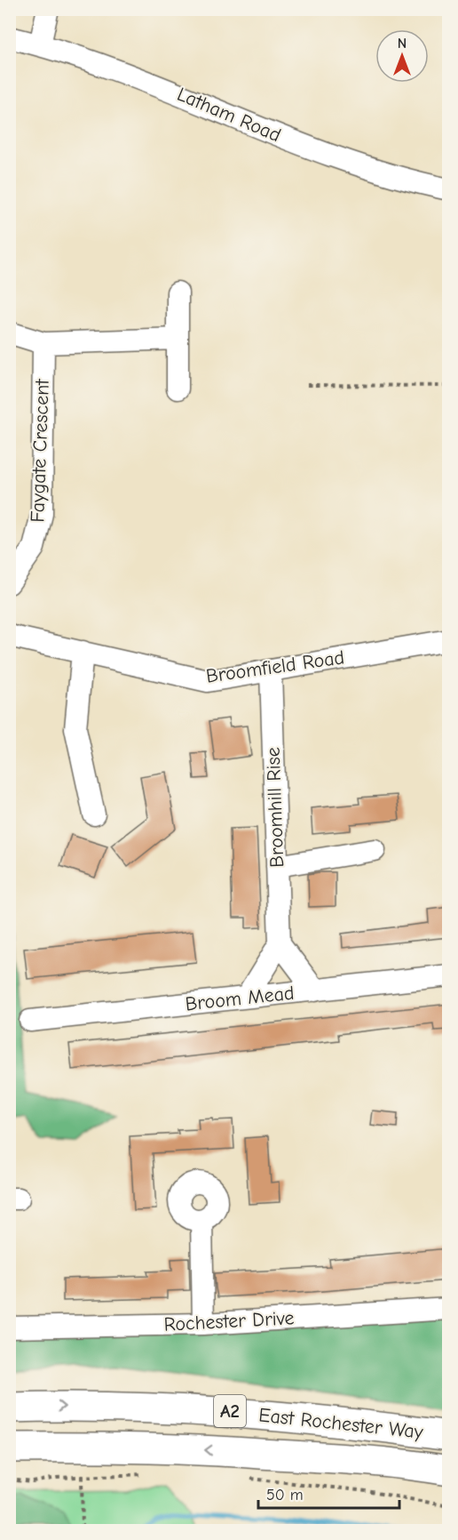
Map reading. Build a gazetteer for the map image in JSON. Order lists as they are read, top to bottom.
{
  "streets": {
    "highway": ["A2", "East Rochester Way"],
    "street": [
      "Latham Road",
      "Faygate Crescent",
      "Broomfield Road",
      "Broomhill Rise",
      "Broom Mead",
      "Rochester Drive"
    ]
  },
  "crossings": [
    ["Broomfield Road", "Broomhill Rise"],
    ["A2", "East Rochester Way"]
  ],
  "scale_bar": "50 m",
  "north": "top"
}
